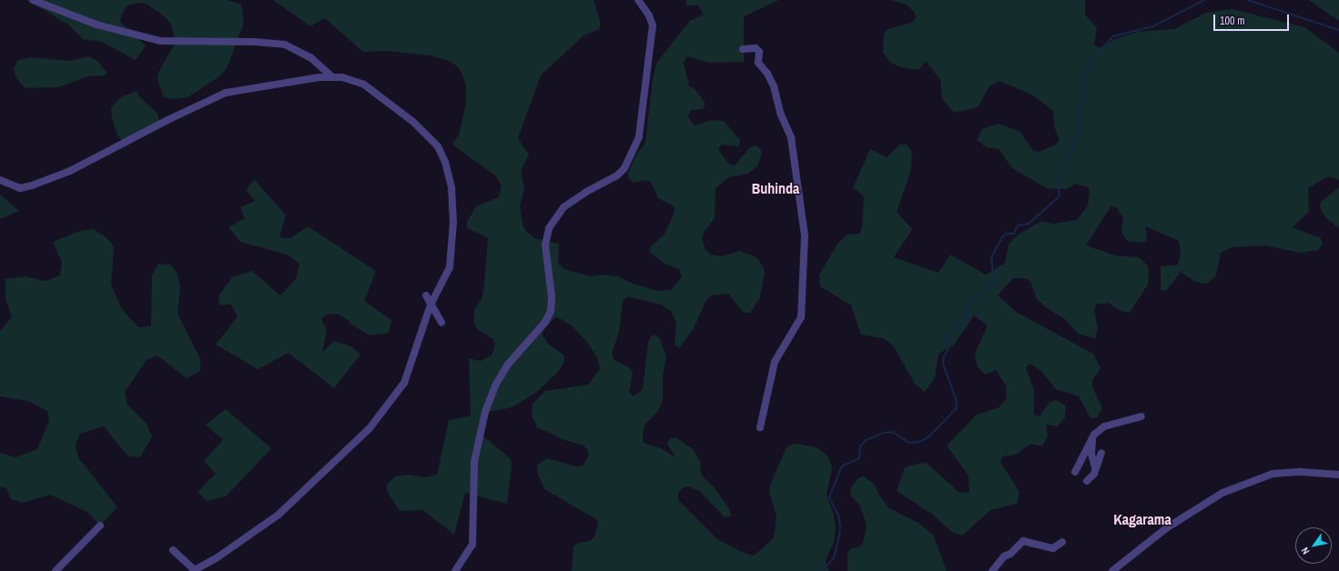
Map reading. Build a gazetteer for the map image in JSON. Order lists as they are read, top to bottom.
{
  "districts": ["Buhinda", "Kagarama"],
  "scale_bar": "100 m",
  "north": "bottom left"
}
